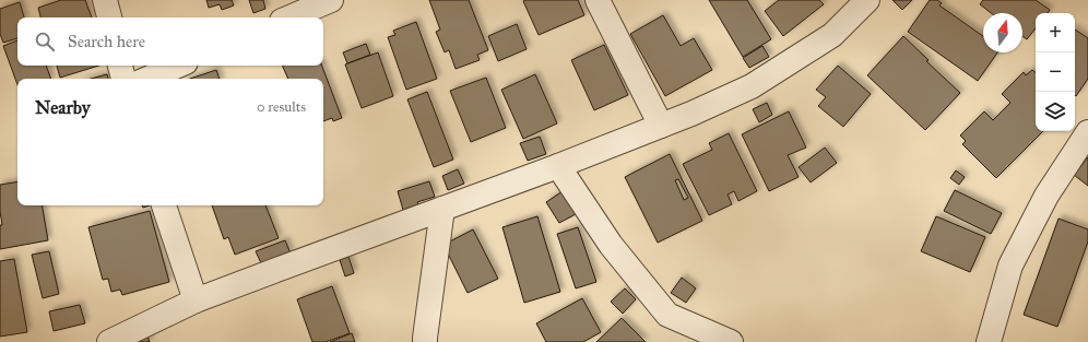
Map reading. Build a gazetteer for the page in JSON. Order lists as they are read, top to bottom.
{
  "north": "top",
  "page": {
    "map_buttons": ["+", "−"],
    "search": "Search here",
    "heading": ["Nearby", "0 results"]
  }
}
